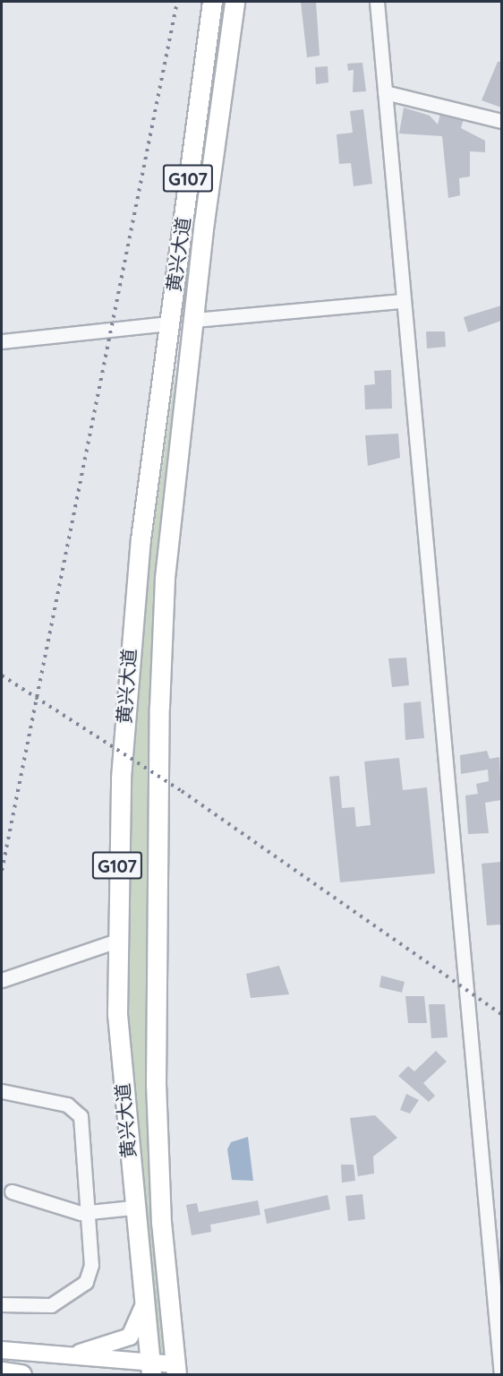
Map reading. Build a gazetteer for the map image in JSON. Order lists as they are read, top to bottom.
{
  "streets": {
    "highway": ["G107", "黄兴大道"]
  }
}
